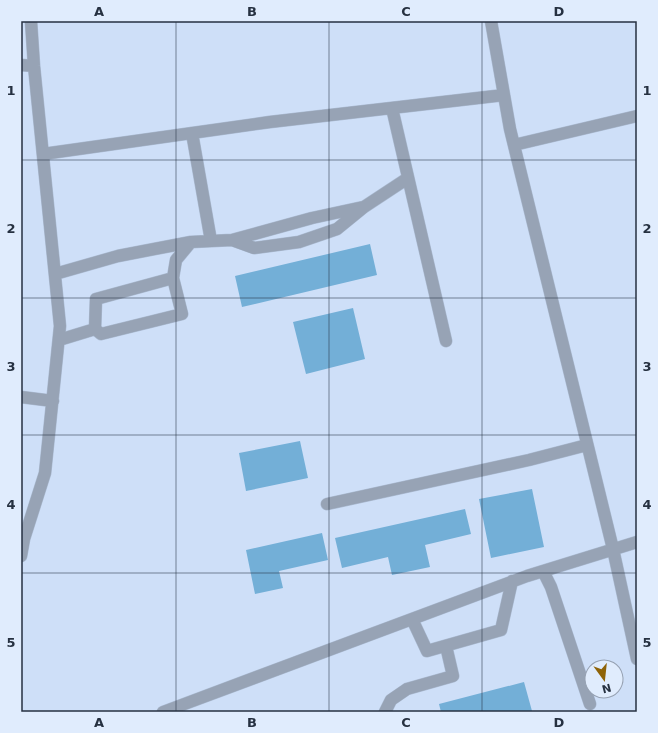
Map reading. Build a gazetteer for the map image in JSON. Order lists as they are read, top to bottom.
{
  "north": "bottom",
  "grid": {
    "columns": [
      "A",
      "B",
      "C",
      "D"
    ],
    "rows": [
      "1",
      "2",
      "3",
      "4",
      "5"
    ]
  }
}
